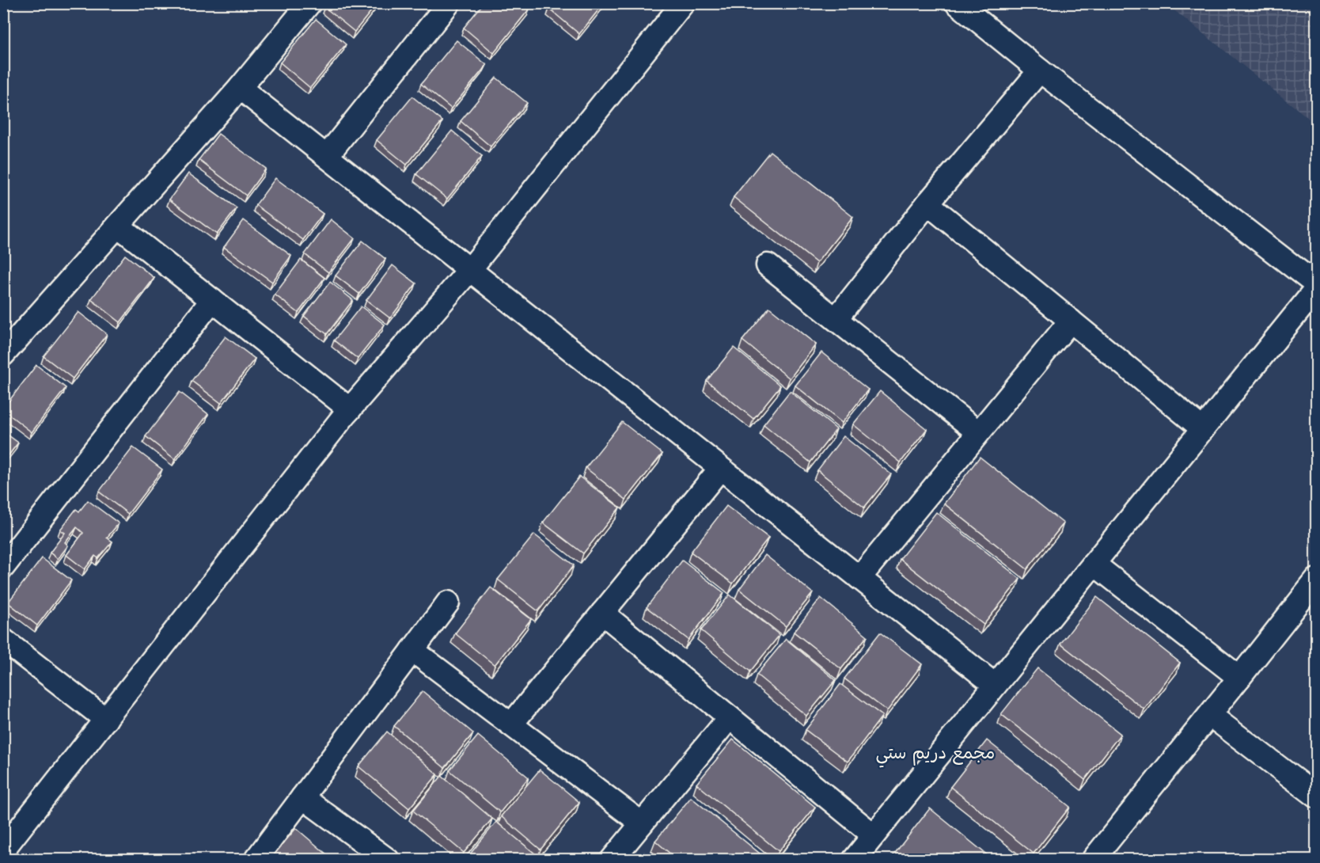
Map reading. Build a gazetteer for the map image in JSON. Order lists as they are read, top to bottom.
{
  "districts": ["مجمع دريم ستي"]
}
